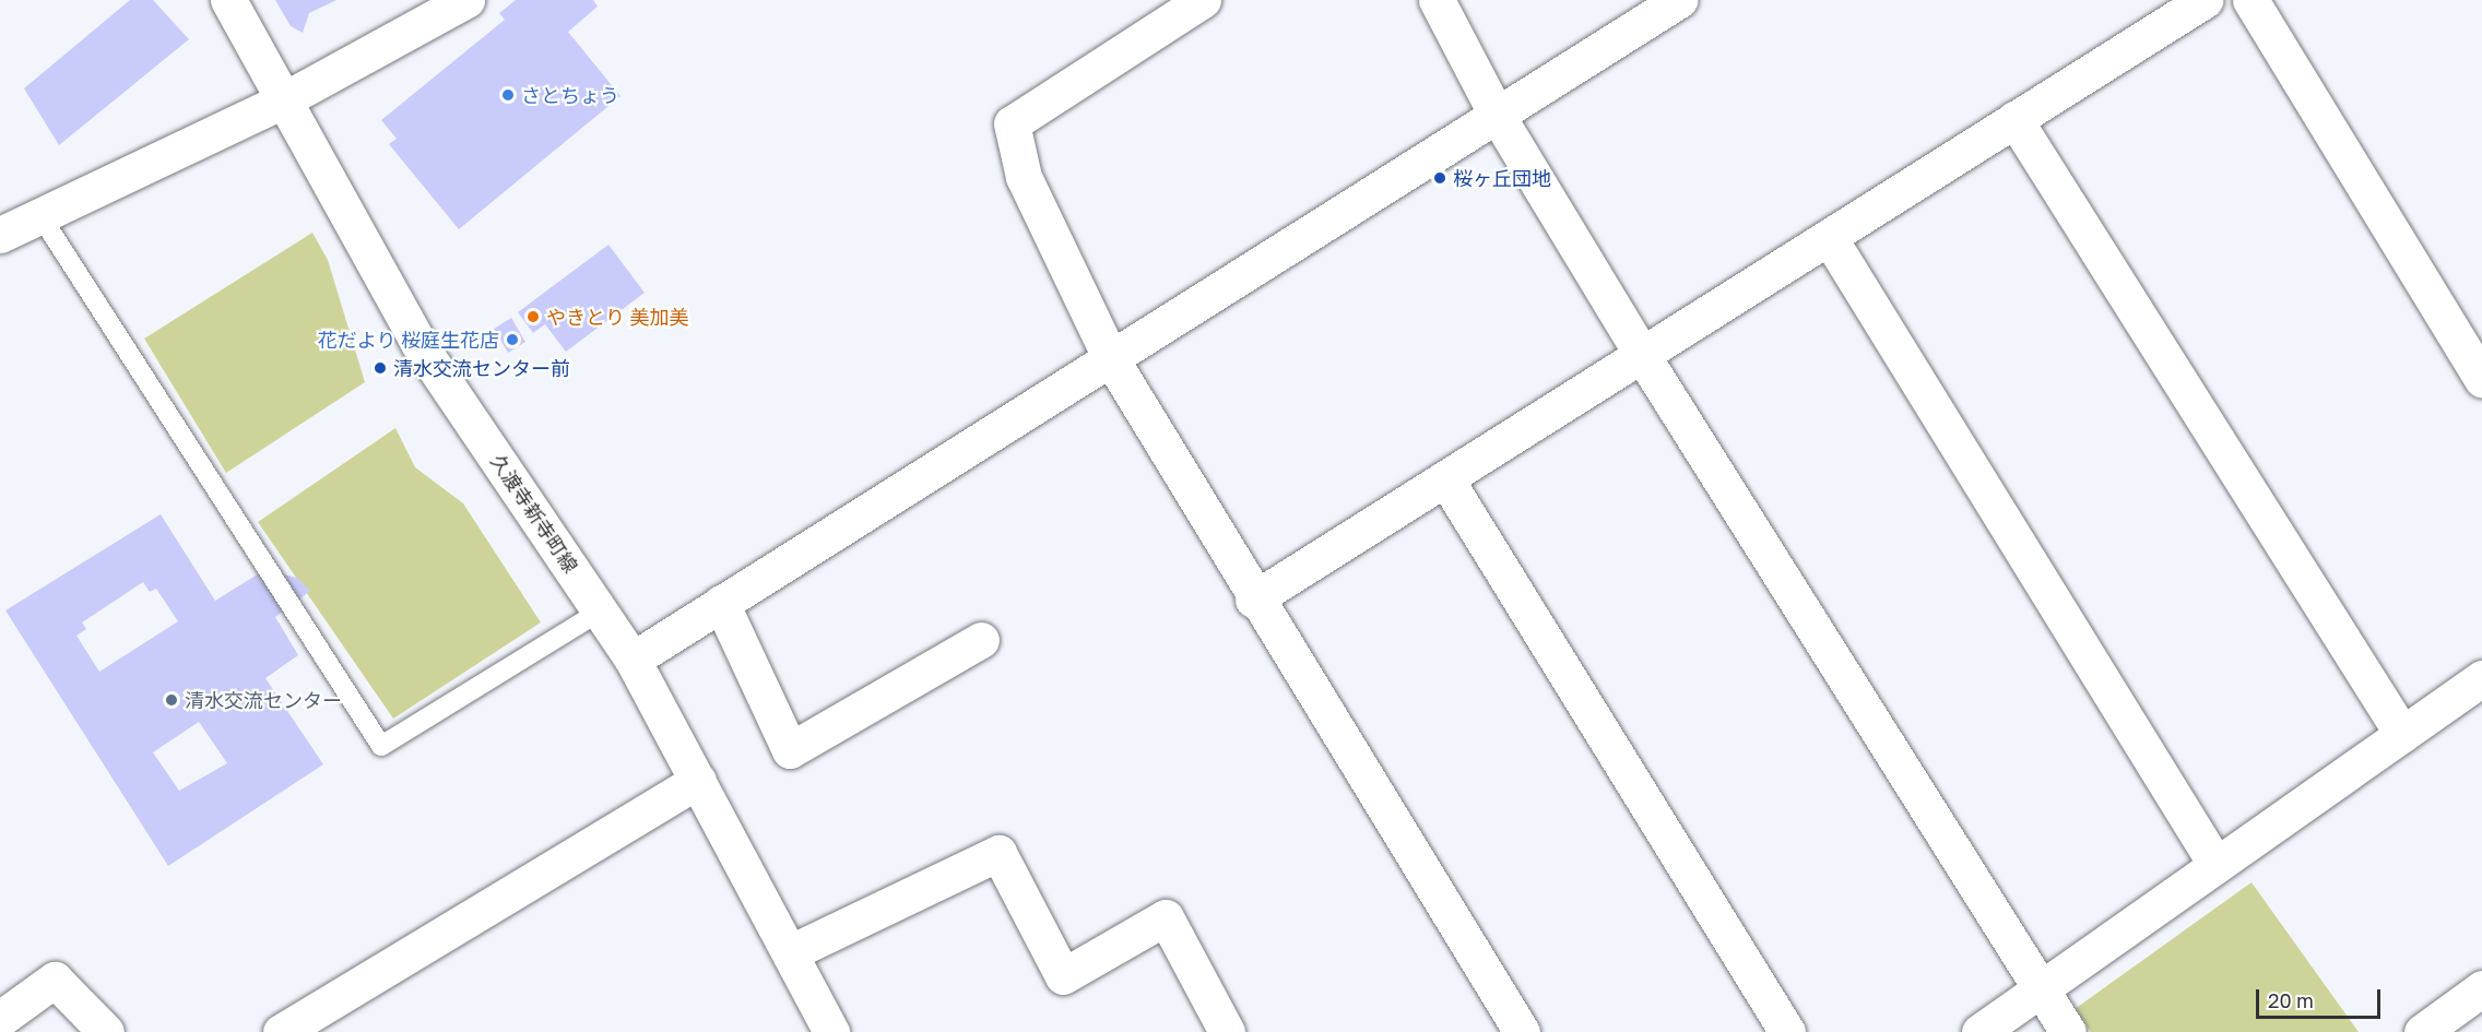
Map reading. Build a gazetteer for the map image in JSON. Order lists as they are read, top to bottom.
{
  "streets": {
    "street": ["久渡寺新寺町線"]
  },
  "places": [
    "さとちょう",
    "桜ヶ丘団地",
    "やきとり 美加美",
    "花だより 桜庭生花店",
    "清水交流センター前",
    "清水交流センター"
  ],
  "scale_bar": "20 m"
}
